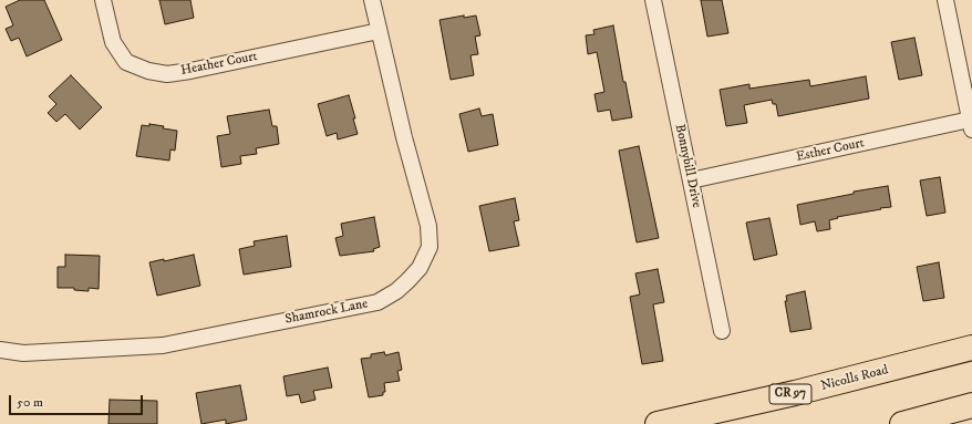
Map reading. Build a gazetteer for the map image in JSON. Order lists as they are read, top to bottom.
{
  "streets": {
    "highway": ["Nicolls Road", "CR 97"],
    "street": [
      "Heather Court",
      "Esther Court",
      "Bonnybill Drive",
      "Shamrock Lane"
    ]
  },
  "crossings": [
    ["Heather Court", "Shamrock Lane"],
    ["Esther Court", "Bonnybill Drive"]
  ],
  "scale_bar": "50 m"
}
